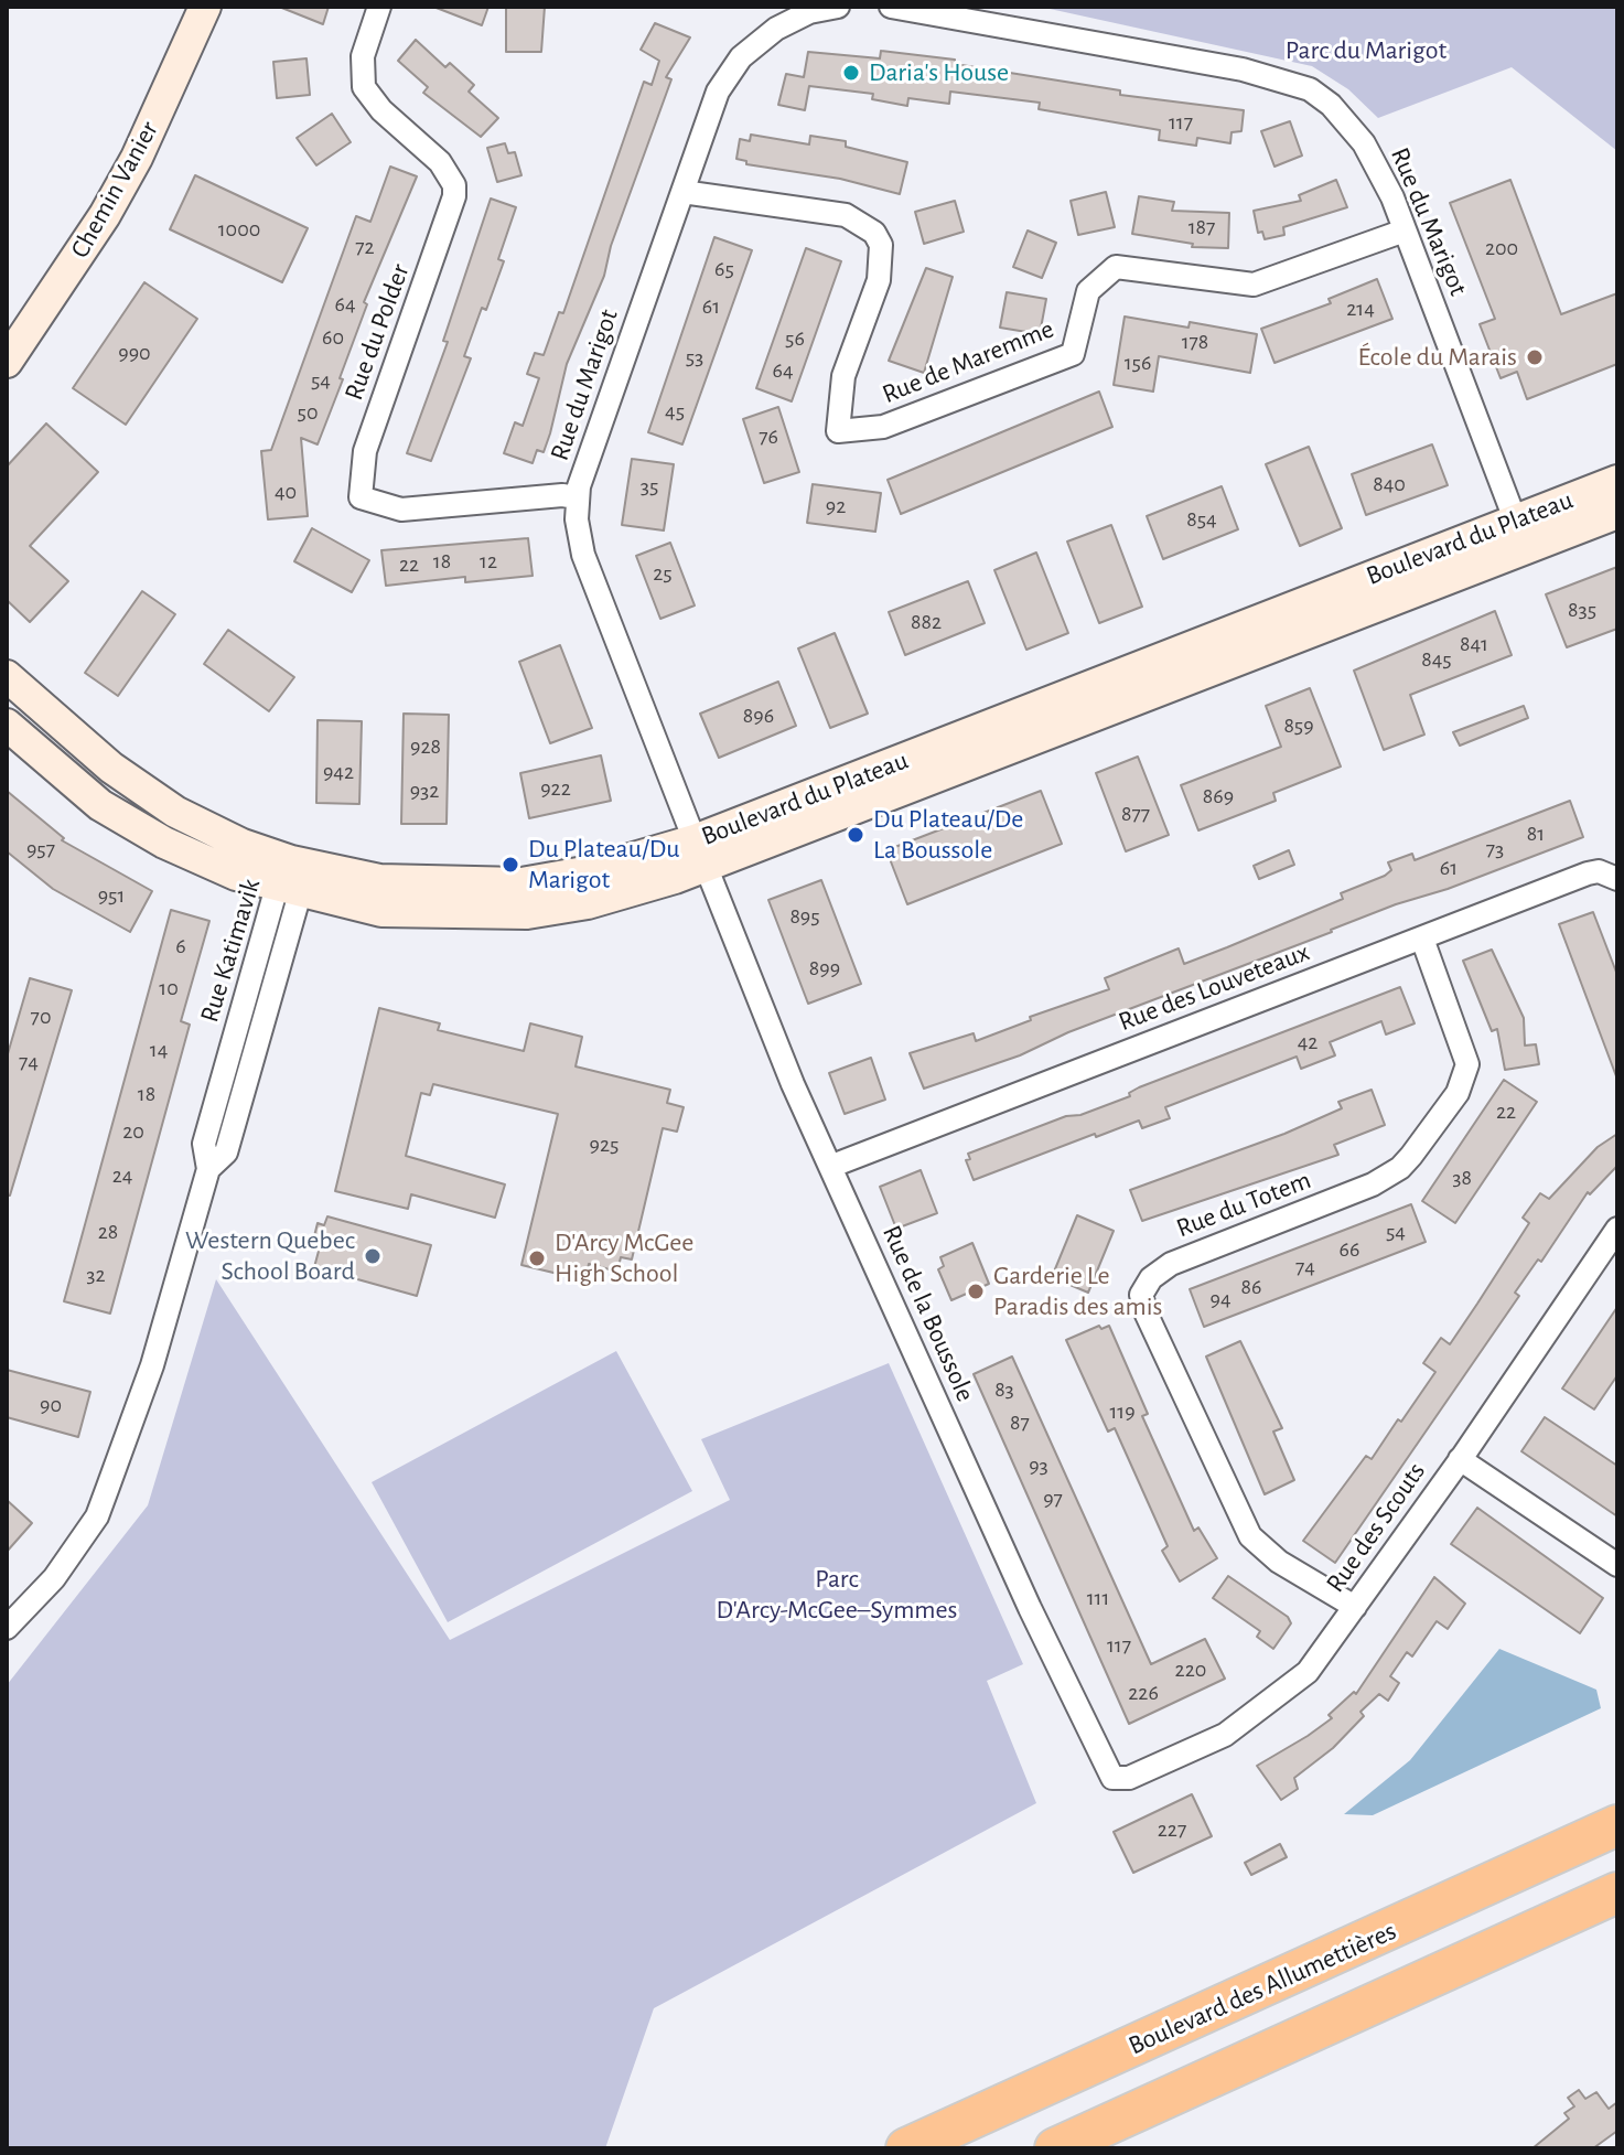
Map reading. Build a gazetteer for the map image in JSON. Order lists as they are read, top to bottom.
{
  "streets": {
    "highway": ["Boulevard des Allumettières"],
    "main road": ["Chemin Vanier", "Boulevard du Plateau"],
    "street": [
      "Rue du Marigot",
      "Rue du Polder",
      "Rue de Maremme",
      "Rue Katimavik",
      "Rue des Louveteaux",
      "Rue du Totem",
      "Rue de la Boussole",
      "Rue des Scouts"
    ]
  },
  "crossings": [
    ["Rue du Marigot", "Rue du Polder"],
    ["Rue du Marigot", "Rue de Maremme"],
    ["Rue du Marigot", "Boulevard du Plateau"],
    ["Rue du Marigot", "Rue de la Boussole"],
    ["Boulevard du Plateau", "Rue Katimavik"],
    ["Boulevard du Plateau", "Rue de la Boussole"],
    ["Rue des Louveteaux", "Rue du Totem"],
    ["Rue des Louveteaux", "Rue de la Boussole"],
    ["Rue du Totem", "Rue des Scouts"],
    ["Rue de la Boussole", "Rue des Scouts"]
  ],
  "parks": ["Parc du Marigot", "Parc D'Arcy-McGee–Symmes"],
  "places": [
    "Daria's House",
    "École du Marais",
    "Du Plateau/De La Boussole",
    "Du Plateau/Du Marigot",
    "Western Quebec School Board",
    "D'Arcy McGee High School",
    "Garderie Le Paradis des amis"
  ],
  "house_numbers": [
    "117",
    "187",
    "1000",
    "72",
    "200",
    "65",
    "64",
    "61",
    "214",
    "60",
    "56",
    "178",
    "990",
    "53",
    "156",
    "64",
    "54",
    "45",
    "50",
    "76",
    "840",
    "35",
    "40",
    "92",
    "854",
    "18",
    "12",
    "22",
    "25",
    "835",
    "882",
    "841",
    "845",
    "896",
    "859",
    "928",
    "942",
    "922",
    "932",
    "869",
    "877",
    "81",
    "957",
    "73",
    "61",
    "951",
    "895",
    "6",
    "899",
    "10",
    "70",
    "42",
    "14",
    "74",
    "18",
    "22",
    "20",
    "925",
    "24",
    "38",
    "28",
    "54",
    "66",
    "74",
    "32",
    "86",
    "94",
    "83",
    "90",
    "119",
    "87",
    "93",
    "97",
    "111",
    "117",
    "220",
    "226",
    "227"
  ]
}
